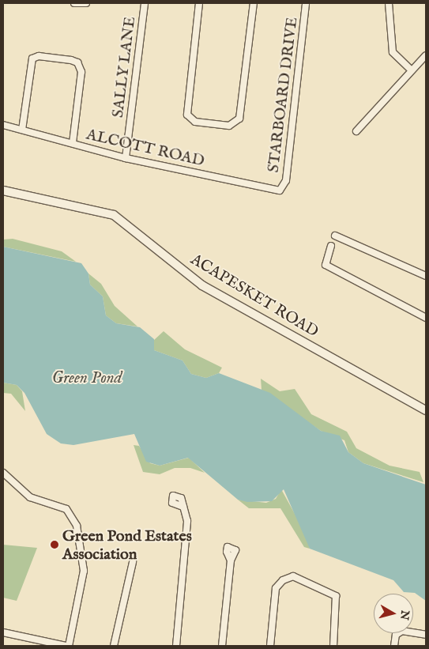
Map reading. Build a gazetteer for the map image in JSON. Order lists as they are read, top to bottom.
{
  "streets": {
    "main road": ["ACAPESKET ROAD"],
    "street": ["SALLY LANE", "STARBOARD DRIVE", "ALCOTT ROAD"]
  },
  "crossings": [
    ["SALLY LANE", "ALCOTT ROAD"],
    ["STARBOARD DRIVE", "ALCOTT ROAD"]
  ],
  "water": ["Green Pond"],
  "places": ["Green Pond Estates Association"],
  "north": "right"
}
